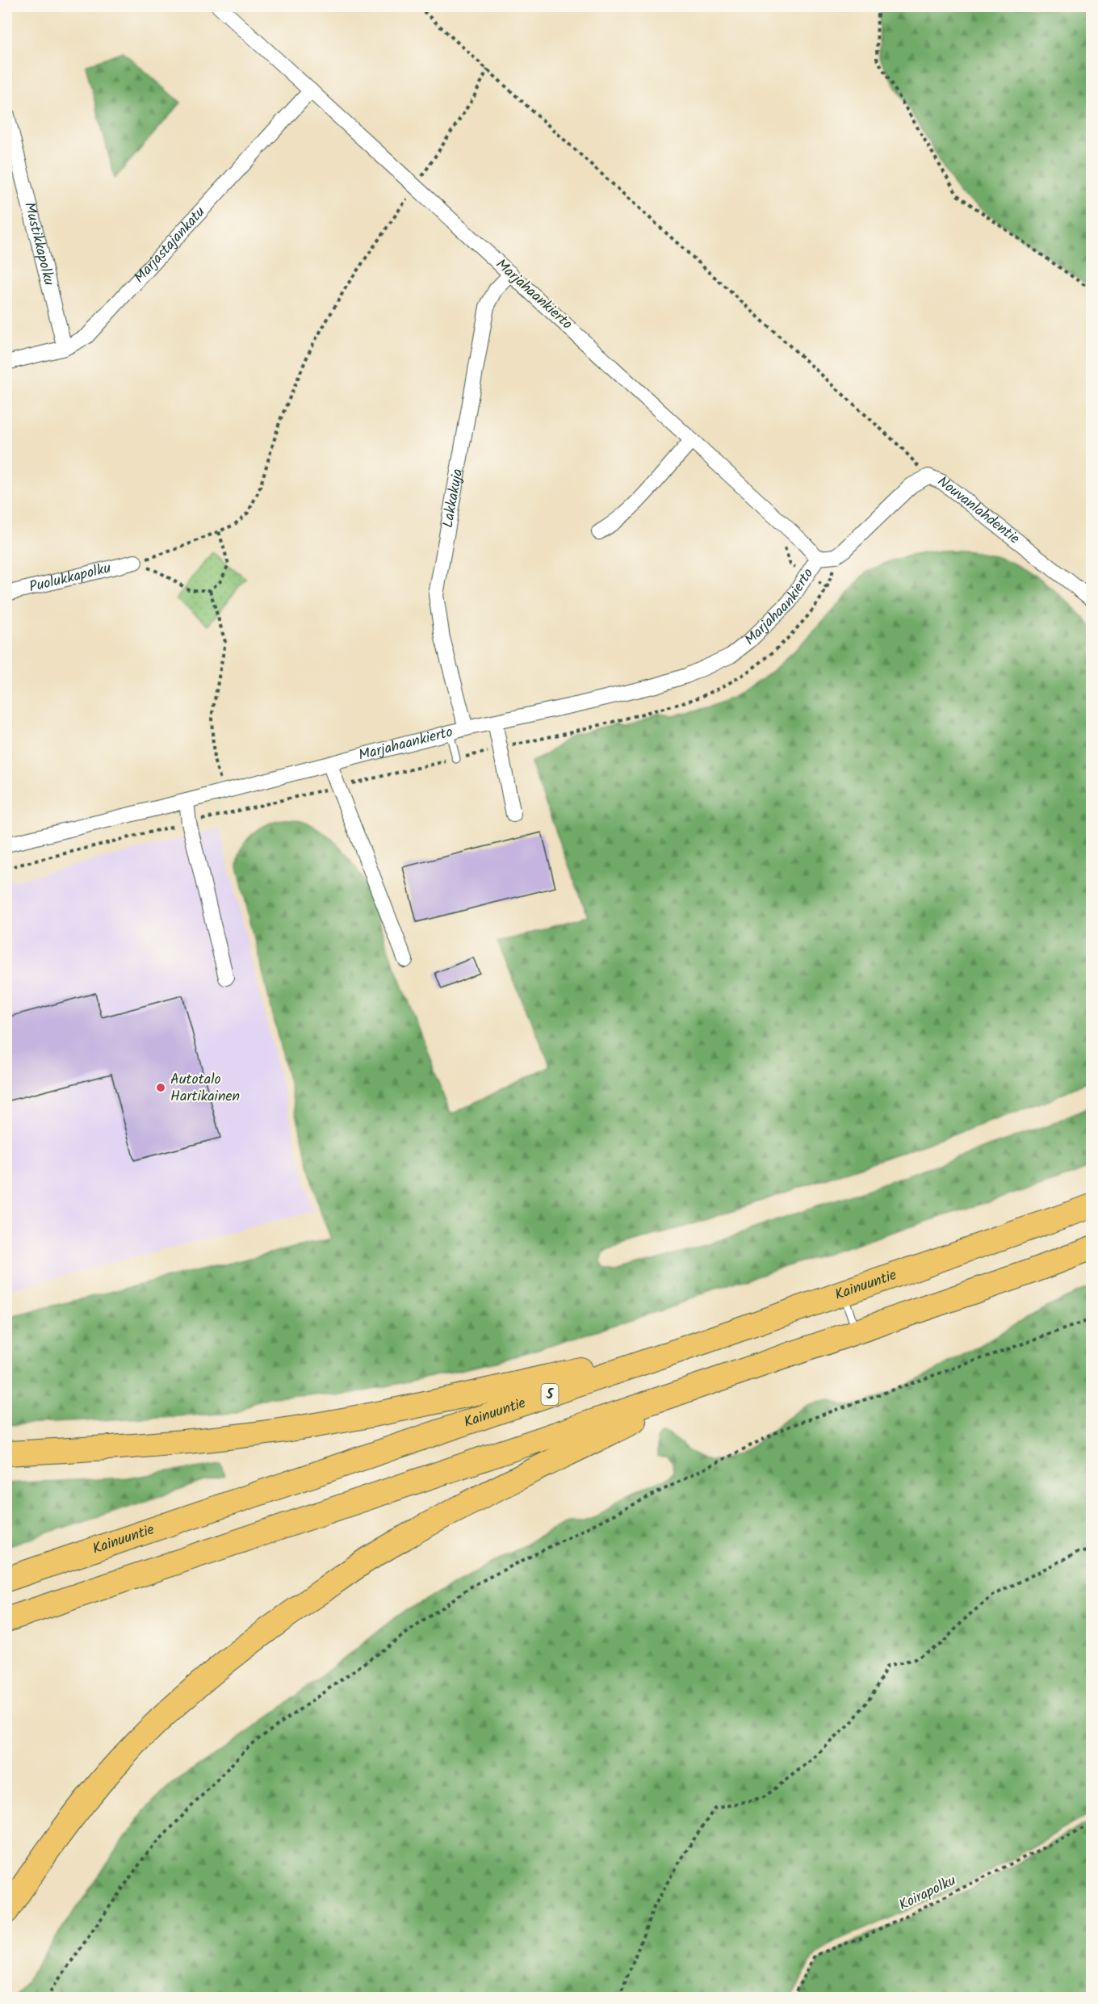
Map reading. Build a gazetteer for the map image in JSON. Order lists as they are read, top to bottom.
{
  "streets": {
    "highway": ["Kainuuntie", "5"],
    "street": [
      "Mustikkapolku",
      "Marjastajankatu",
      "Marjahaankierto",
      "Lakkakuja",
      "Nouvanlahdentie",
      "Puolukkapolku"
    ],
    "path": ["Koirapolku"]
  },
  "crossings": [
    ["Mustikkapolku", "Marjastajankatu"],
    ["Marjastajankatu", "Marjahaankierto"],
    ["Marjahaankierto", "Lakkakuja"],
    ["Marjahaankierto", "Nouvanlahdentie"]
  ],
  "places": ["Autotalo Hartikainen"]
}
